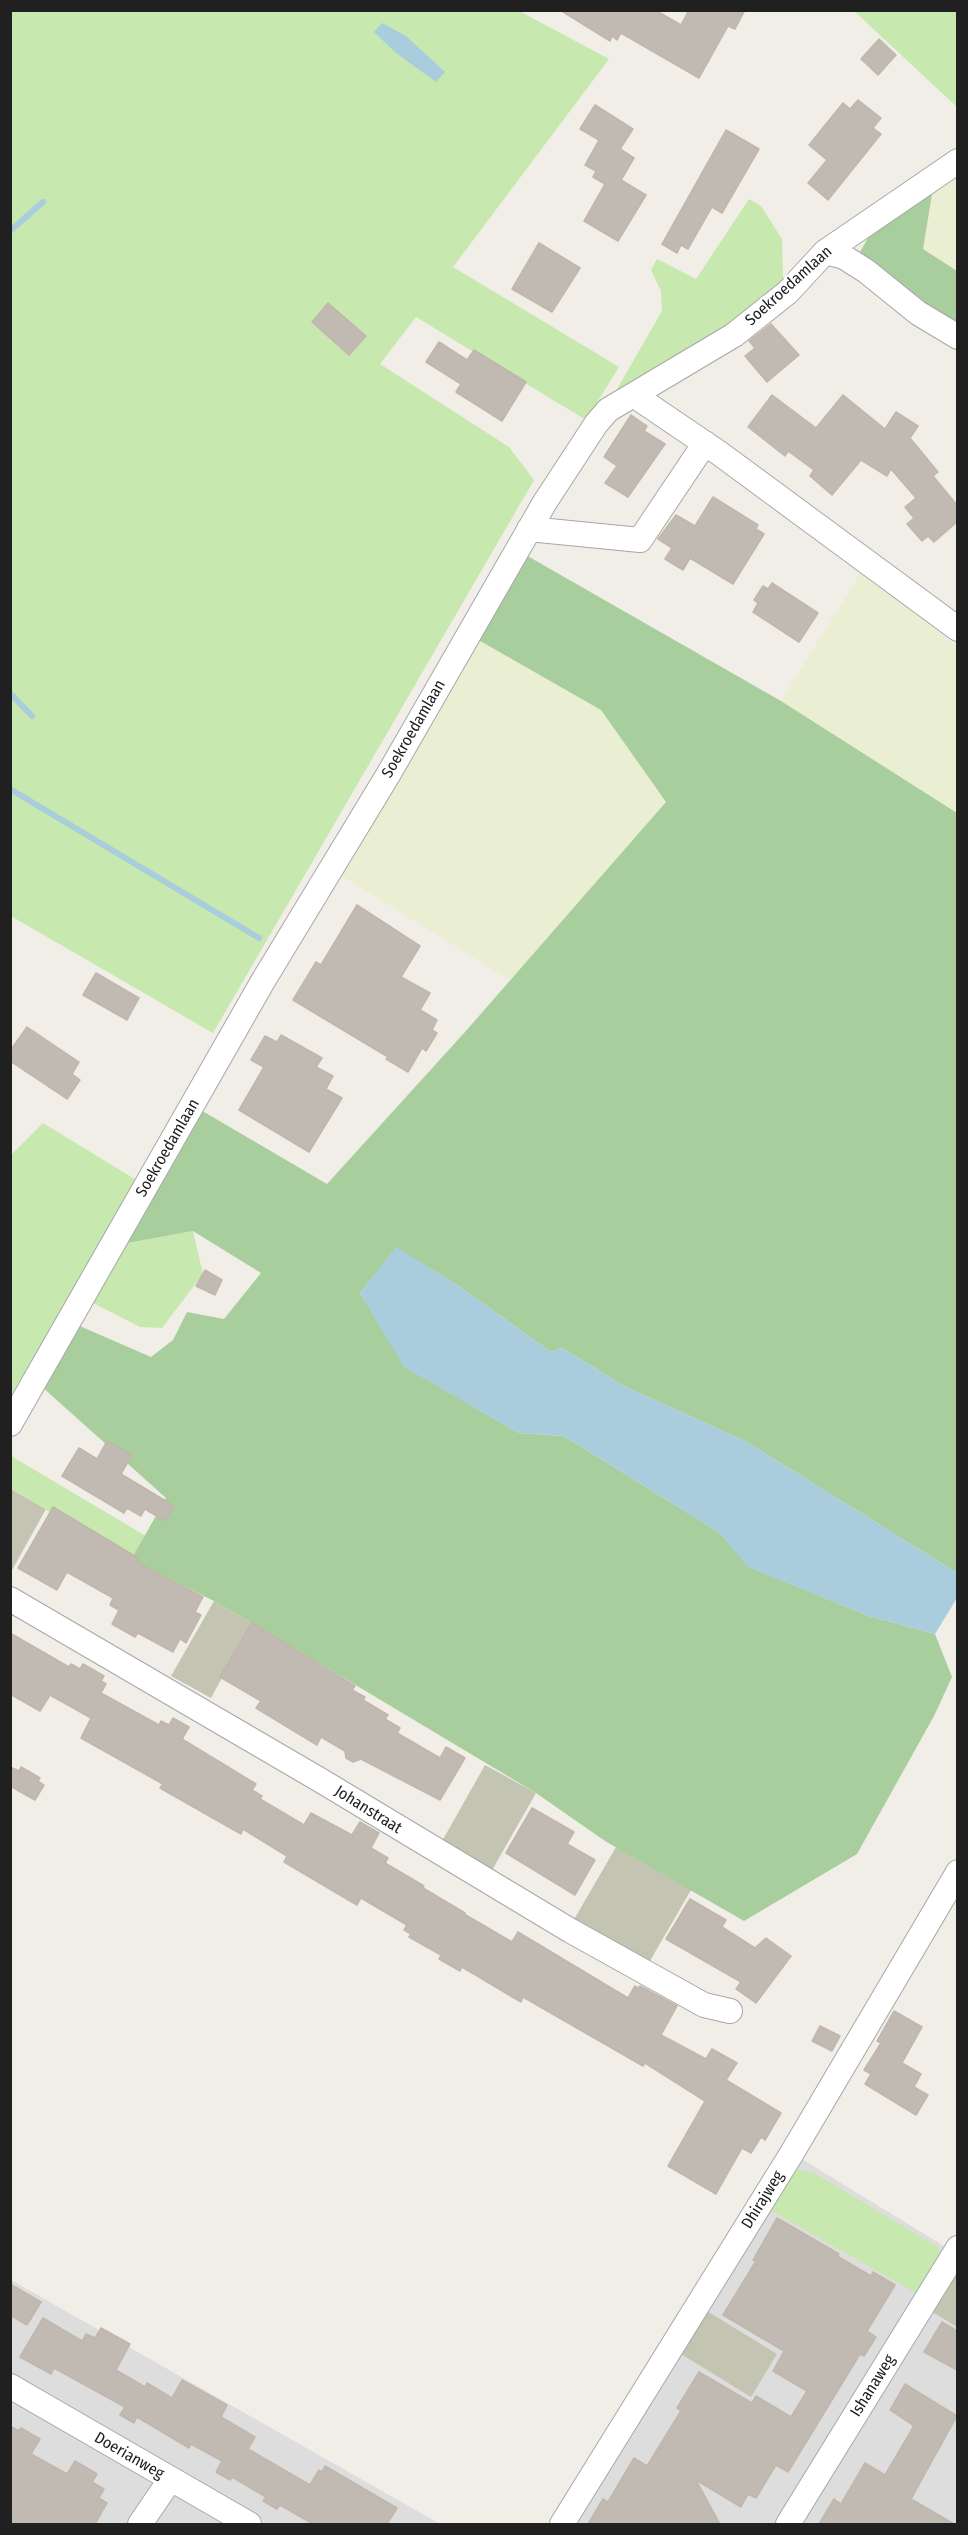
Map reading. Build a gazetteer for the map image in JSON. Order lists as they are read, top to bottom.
{
  "streets": {
    "street": [
      "Soekroedamlaan",
      "Johanstraat",
      "Dhirajweg",
      "Ishanaweg",
      "Doerianweg"
    ]
  }
}
